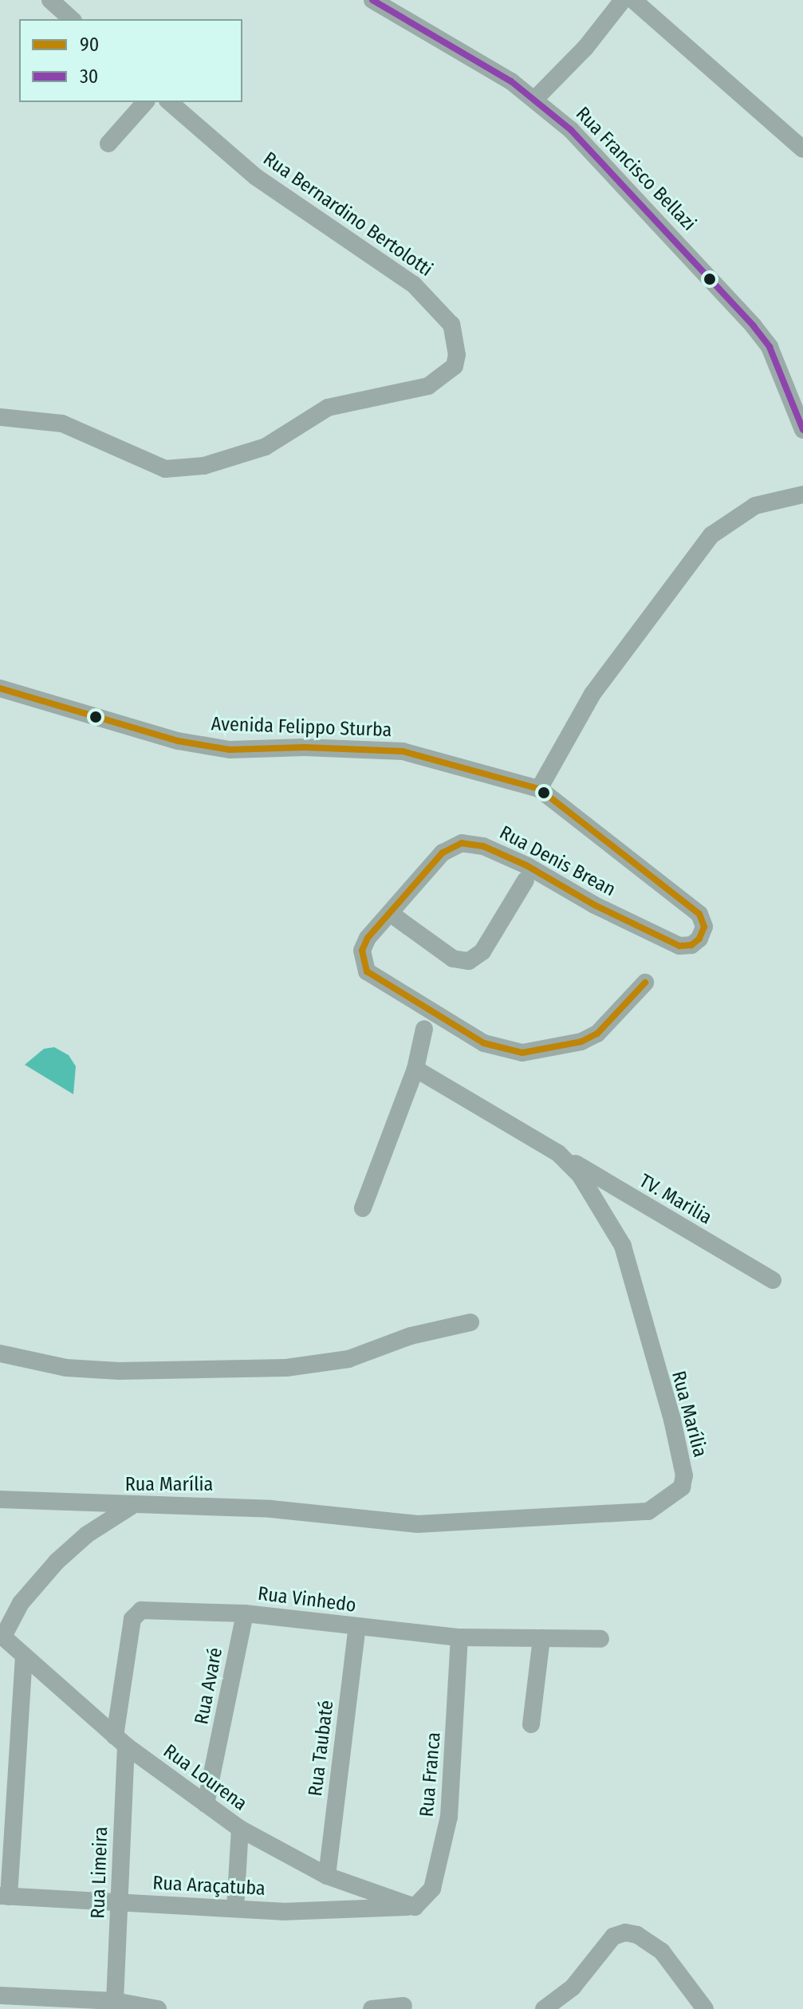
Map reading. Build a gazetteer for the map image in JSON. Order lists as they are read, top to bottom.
{
  "streets": {
    "street": [
      "Rua Francisco Bellazi",
      "Rua Bernardino Bertolotti",
      "Avenida Felippo Sturba",
      "Rua Denis Brean",
      "TV. Marilia",
      "Rua Marília",
      "Rua Vinhedo",
      "Rua Avaré",
      "Rua Taubaté",
      "Rua Franca",
      "Rua Lourena",
      "Rua Limeira",
      "Rua Araçatuba"
    ]
  },
  "crossings": [
    ["Avenida Felippo Sturba", "Rua Denis Brean"],
    ["TV. Marilia", "Rua Marília"],
    ["Rua Vinhedo", "Rua Avaré"],
    ["Rua Vinhedo", "Rua Taubaté"],
    ["Rua Vinhedo", "Rua Franca"],
    ["Rua Vinhedo", "Rua Lourena"],
    ["Rua Vinhedo", "Rua Limeira"],
    ["Rua Avaré", "Rua Lourena"],
    ["Rua Taubaté", "Rua Lourena"],
    ["Rua Franca", "Rua Lourena"],
    ["Rua Franca", "Rua Araçatuba"],
    ["Rua Lourena", "Rua Limeira"],
    ["Rua Lourena", "Rua Araçatuba"],
    ["Rua Limeira", "Rua Araçatuba"]
  ],
  "lines": ["transit line 30", "transit line 90"],
  "legend": ["90", "30"]
}
